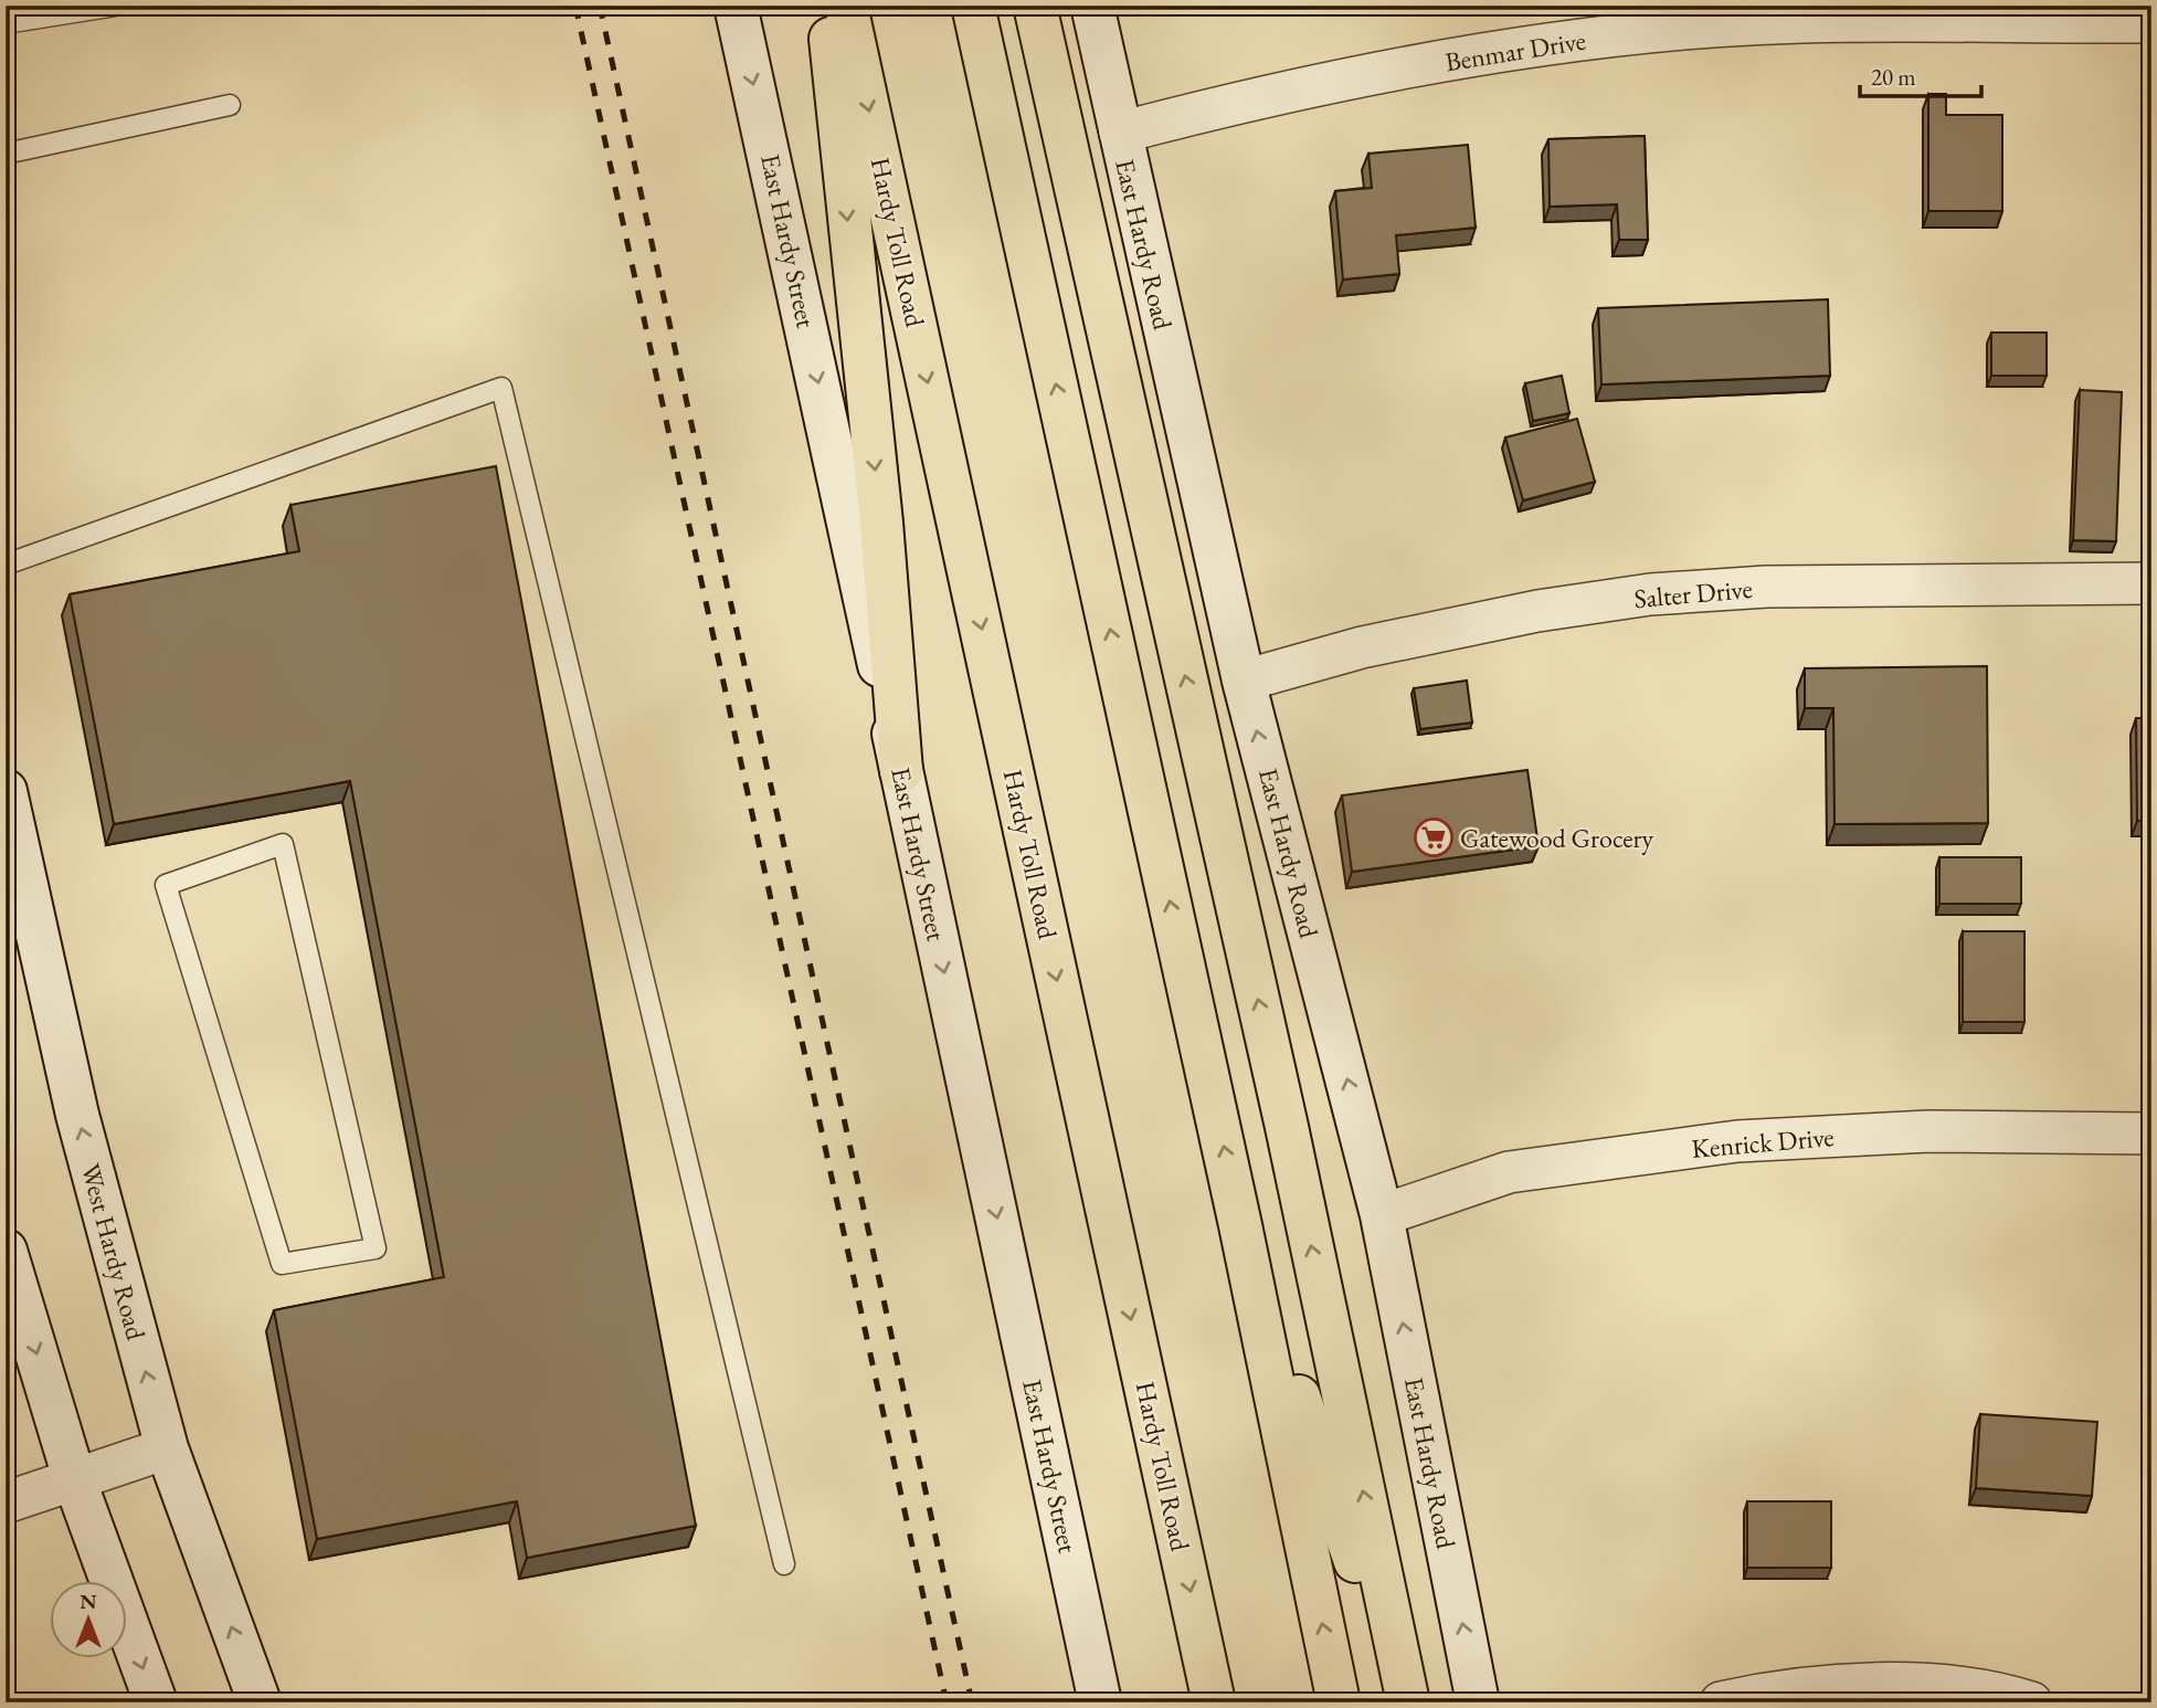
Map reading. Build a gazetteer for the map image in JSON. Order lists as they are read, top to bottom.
{
  "streets": {
    "highway": ["Hardy Toll Road"],
    "main road": ["East Hardy Street", "East Hardy Road", "West Hardy Road"],
    "street": ["Benmar Drive", "Salter Drive", "Kenrick Drive"]
  },
  "crossings": [
    ["Benmar Drive", "East Hardy Road"],
    ["East Hardy Road", "Salter Drive"],
    ["East Hardy Road", "Kenrick Drive"]
  ],
  "one_way": ["East Hardy Street", "East Hardy Road"],
  "places": {
    "supermarket": ["Gatewood Grocery"]
  },
  "scale_bar": "20 m",
  "north": "top"
}
